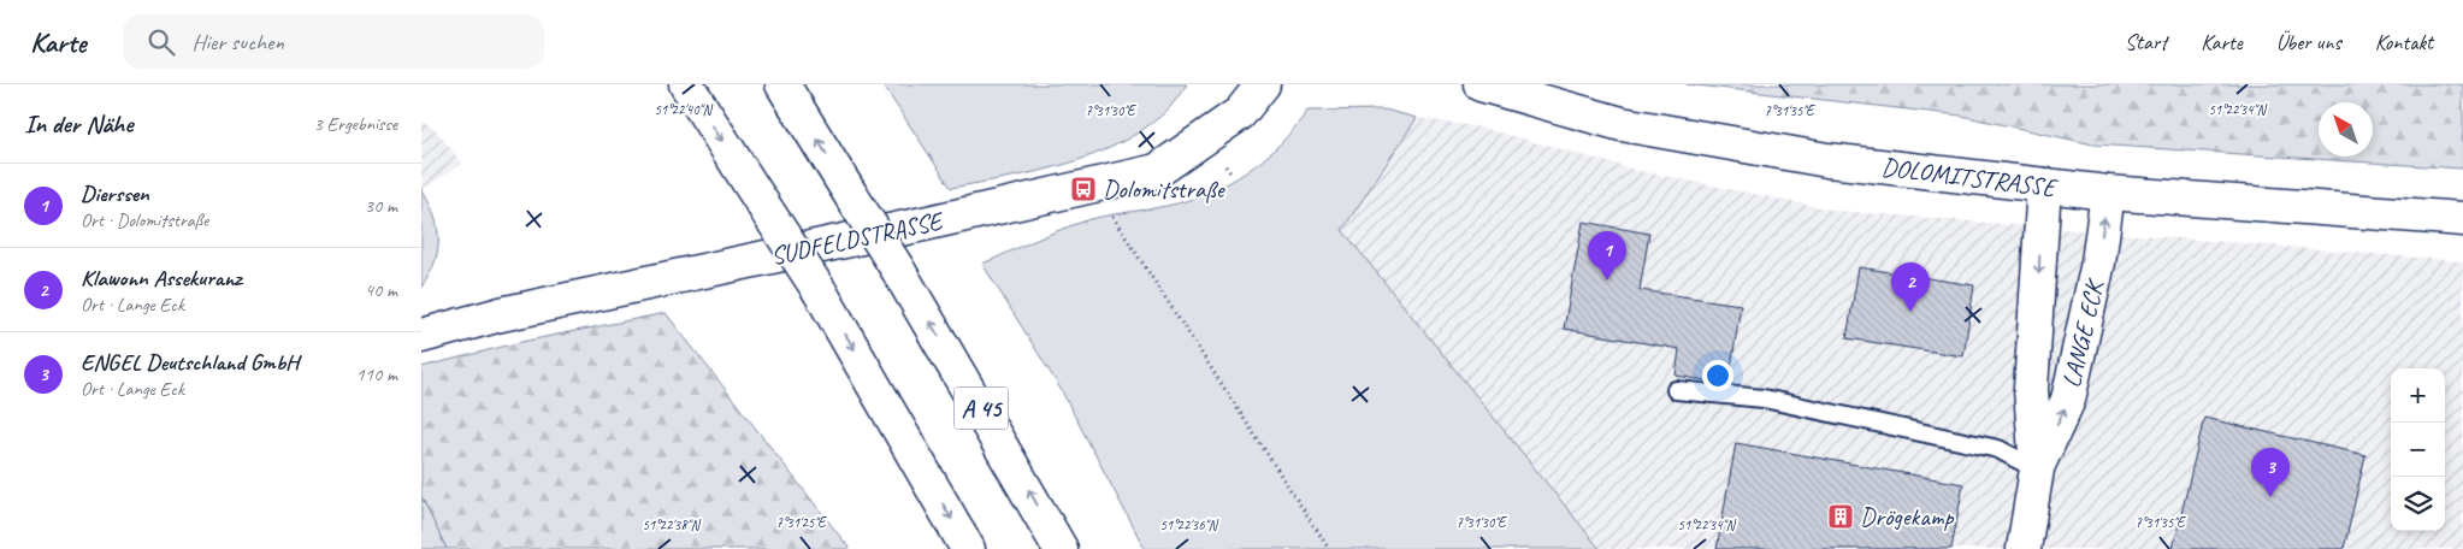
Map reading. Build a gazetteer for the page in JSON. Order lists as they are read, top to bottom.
{
  "streets": {
    "main road": [
      "DOLOMITSTRASSE",
      "SUDFELDSTRASSE",
      "LANGE ECK",
      "A 45"
    ]
  },
  "crossings": [
    ["DOLOMITSTRASSE", "LANGE ECK"]
  ],
  "places": {
    "bus stop": ["Dolomitstraße"],
    "building": ["Drögekamp"]
  },
  "north": "top left",
  "page": {
    "header": "Karte",
    "search": "Hier suchen",
    "nav": [
      "Start",
      "Karte",
      "Über uns",
      "Kontakt"
    ],
    "heading": ["In der Nähe", "3 Ergebnisse"],
    "list": [
      {
        "mark": "1",
        "name": "Dierssen",
        "note": "Ort · Dolomitstraße",
        "value": "30 m"
      },
      {
        "mark": "2",
        "name": "Klawonn Assekuranz",
        "note": "Ort · Lange Eck",
        "value": "40 m"
      },
      {
        "mark": "3",
        "name": "ENGEL Deutschland GmbH",
        "note": "Ort · Lange Eck",
        "value": "110 m"
      }
    ],
    "pins": ["1", "2", "3"],
    "map_buttons": ["+", "−"]
  },
  "coordinates": [
    "51°22'40\"N",
    "51°22'34\"N",
    "7°31'30\"E",
    "7°31'35\"E",
    "7°31'25\"E",
    "51°22'38\"N",
    "51°22'36\"N"
  ]
}
